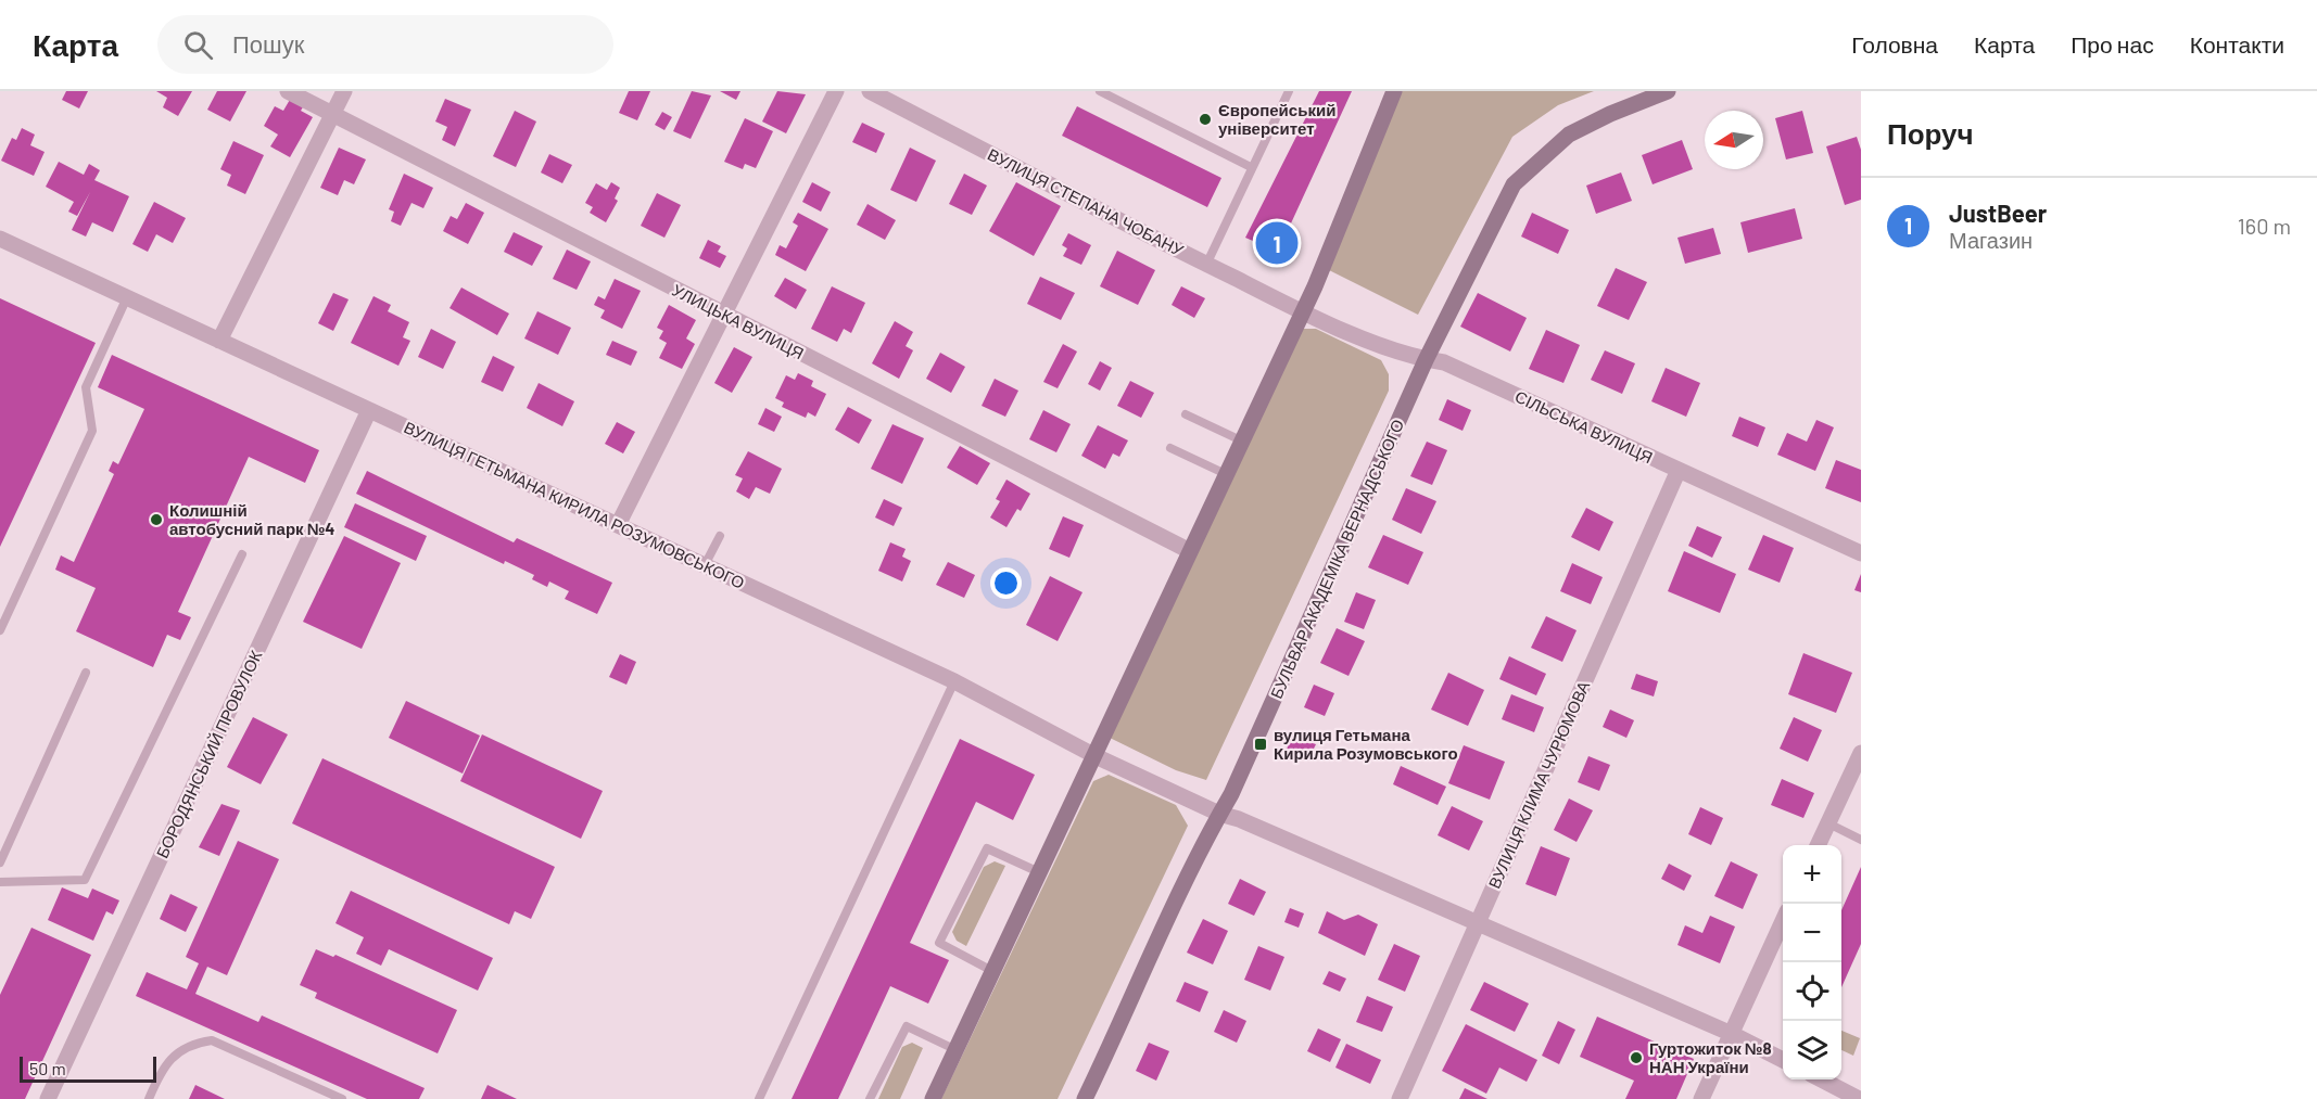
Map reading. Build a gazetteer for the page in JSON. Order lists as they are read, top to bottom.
{
  "streets": {
    "main road": ["БУЛЬВАР АКАДЕМІКА ВЕРНАДСЬКОГО"],
    "street": [
      "ВУЛИЦЯ СТЕПАНА ЧОБАНУ",
      "УЛИЦЬКА ВУЛИЦЯ",
      "СІЛЬСЬКА ВУЛИЦЯ",
      "ВУЛИЦЯ ГЕТЬМАНА КИРИЛА РОЗУМОВСЬКОГО",
      "БОРОДЯНСЬКИЙ ПРОВУЛОК",
      "ВУЛИЦЯ КЛИМА ЧУРЮМОВА"
    ]
  },
  "crossings": [
    ["ВУЛИЦЯ СТЕПАНА ЧОБАНУ", "СІЛЬСЬКА ВУЛИЦЯ"],
    ["СІЛЬСЬКА ВУЛИЦЯ", "БУЛЬВАР АКАДЕМІКА ВЕРНАДСЬКОГО"],
    ["СІЛЬСЬКА ВУЛИЦЯ", "ВУЛИЦЯ КЛИМА ЧУРЮМОВА"],
    ["ВУЛИЦЯ ГЕТЬМАНА КИРИЛА РОЗУМОВСЬКОГО", "БУЛЬВАР АКАДЕМІКА ВЕРНАДСЬКОГО"],
    ["ВУЛИЦЯ ГЕТЬМАНА КИРИЛА РОЗУМОВСЬКОГО", "БОРОДЯНСЬКИЙ ПРОВУЛОК"],
    ["ВУЛИЦЯ ГЕТЬМАНА КИРИЛА РОЗУМОВСЬКОГО", "ВУЛИЦЯ КЛИМА ЧУРЮМОВА"]
  ],
  "places": {
    "other": ["Європейський університет", "Колишній автобусний парк №4", "Гуртожиток №8 НАН України"],
    "transit": ["вулиця Гетьмана Кирила Розумовського"]
  },
  "scale_bar": "50 m",
  "north": "left",
  "page": {
    "header": "Карта",
    "search": "Пошук",
    "nav": [
      "Головна",
      "Карта",
      "Про нас",
      "Контакти"
    ],
    "heading": "Поруч",
    "list": [
      {
        "mark": "1",
        "name": "JustBeer",
        "note": "Магазин",
        "value": "160 m"
      }
    ],
    "pins": "1",
    "map_buttons": ["+", "−"],
    "scale": "50 m"
  }
}
